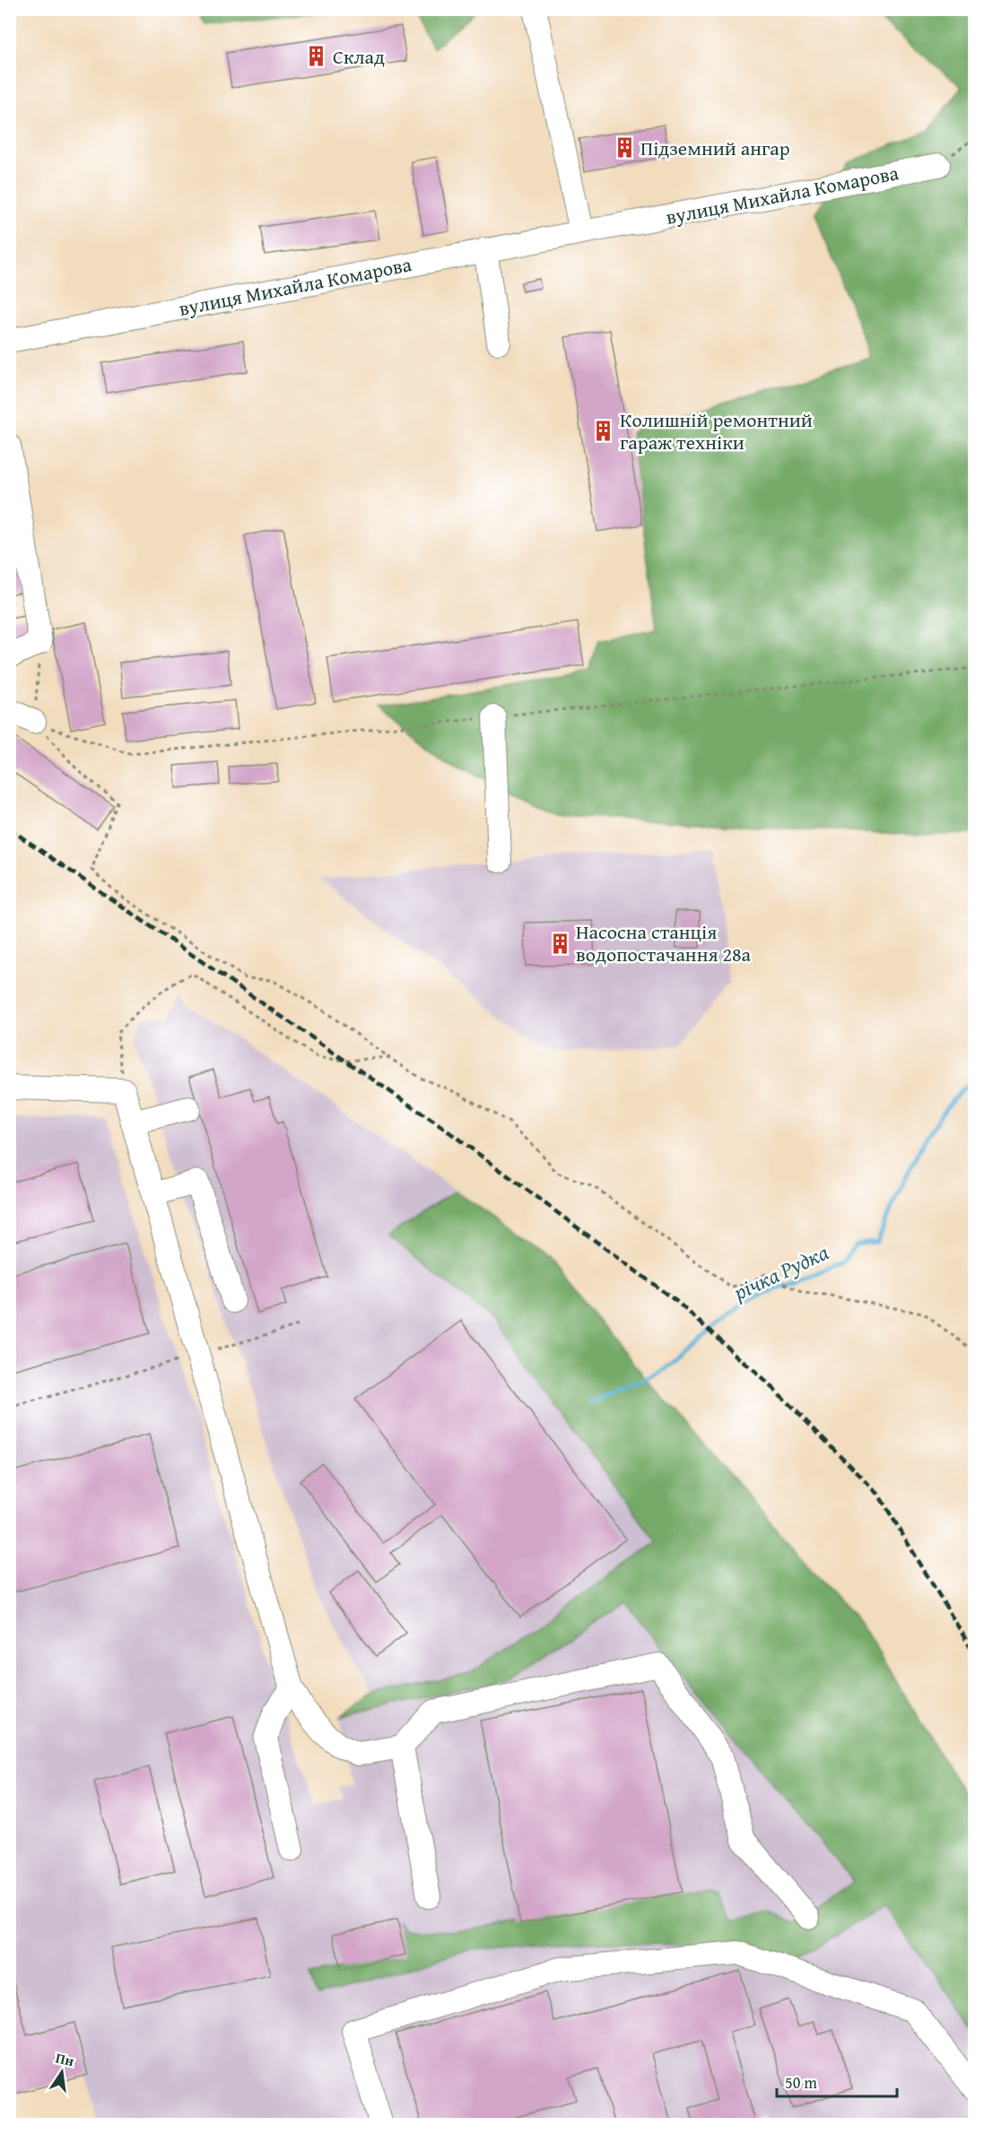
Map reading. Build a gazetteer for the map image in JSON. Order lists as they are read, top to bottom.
{
  "streets": {
    "street": ["вулиця Михайла Комарова"]
  },
  "water": ["річка Рудка"],
  "places": {
    "building": [
      "Склад",
      "Підземний ангар",
      "Колишній ремонтний гараж техніки",
      "Насосна станція водопостачання 28а"
    ]
  },
  "scale_bar": "50 m",
  "north": "top"
}
